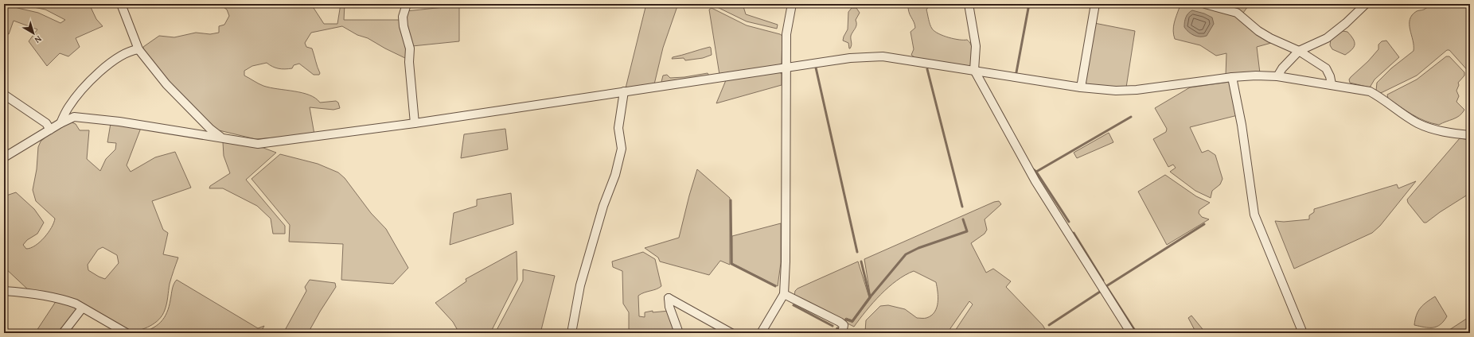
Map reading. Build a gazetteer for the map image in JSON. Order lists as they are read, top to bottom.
{
  "north": "bottom right"
}
